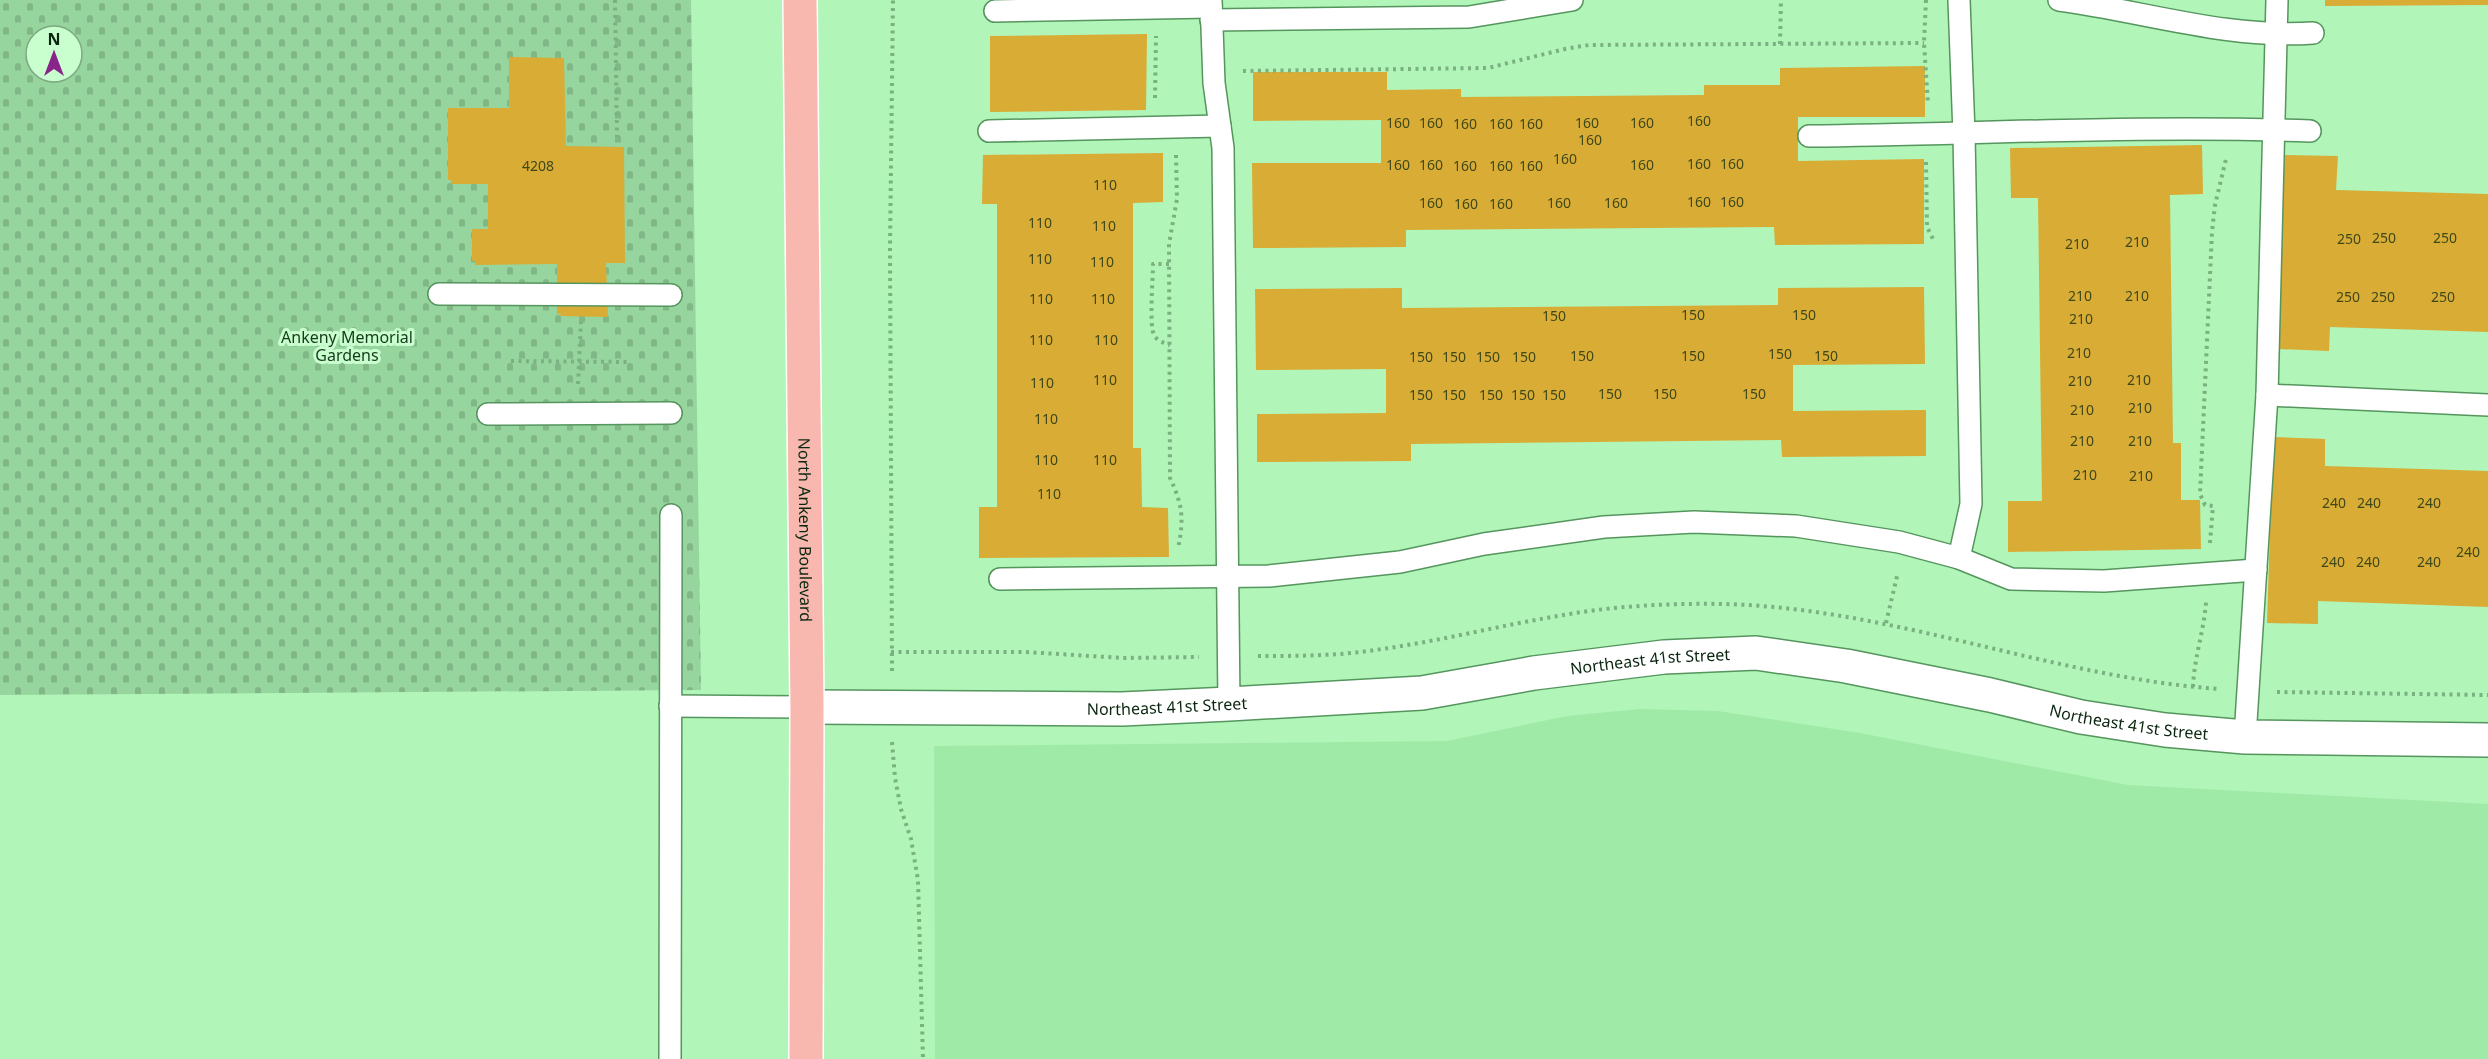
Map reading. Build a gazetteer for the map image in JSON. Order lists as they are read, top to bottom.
{
  "streets": {
    "main road": ["North Ankeny Boulevard"],
    "street": ["Northeast 41st Street"]
  },
  "crossings": [
    ["North Ankeny Boulevard", "Northeast 41st Street"]
  ],
  "parks": ["Ankeny Memorial Gardens"],
  "house_numbers": [
    "160",
    "160",
    "160",
    "160",
    "160",
    "160",
    "160",
    "160",
    "160",
    "160",
    "160",
    "160",
    "160",
    "160",
    "160",
    "4208",
    "160",
    "160",
    "160",
    "110",
    "160",
    "160",
    "160",
    "160",
    "160",
    "160",
    "160",
    "110",
    "110",
    "250",
    "250",
    "250",
    "210",
    "210",
    "110",
    "110",
    "210",
    "210",
    "250",
    "250",
    "250",
    "110",
    "110",
    "150",
    "150",
    "150",
    "210",
    "110",
    "110",
    "210",
    "150",
    "150",
    "150",
    "150",
    "150",
    "150",
    "150",
    "150",
    "110",
    "210",
    "210",
    "110",
    "150",
    "150",
    "150",
    "150",
    "150",
    "150",
    "150",
    "150",
    "210",
    "210",
    "110",
    "210",
    "210",
    "110",
    "110",
    "210",
    "210",
    "110",
    "240",
    "240",
    "240",
    "240",
    "240",
    "240",
    "240"
  ],
  "north": "top"
}
